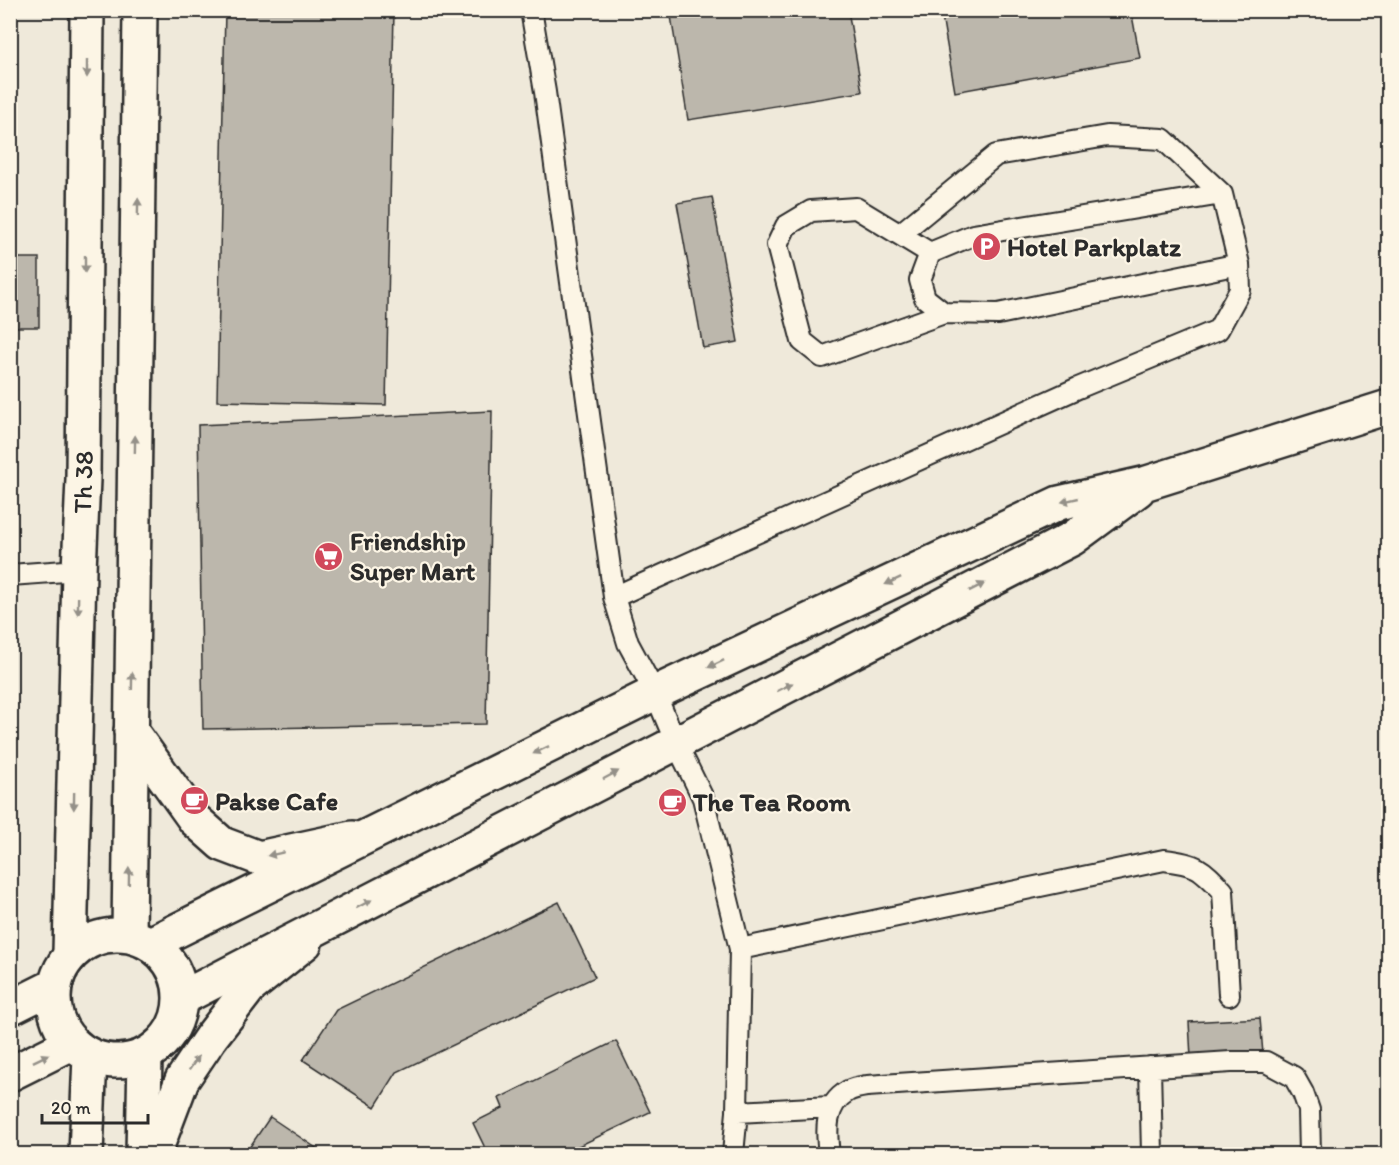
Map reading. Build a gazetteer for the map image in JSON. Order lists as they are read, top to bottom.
{
  "streets": {
    "main road": ["Th 38"]
  },
  "places": {
    "parking": ["Hotel Parkplatz"],
    "supermarket": ["Friendship Super Mart"],
    "cafe": ["Pakse Cafe", "The Tea Room"]
  },
  "scale_bar": "20 m"
}
